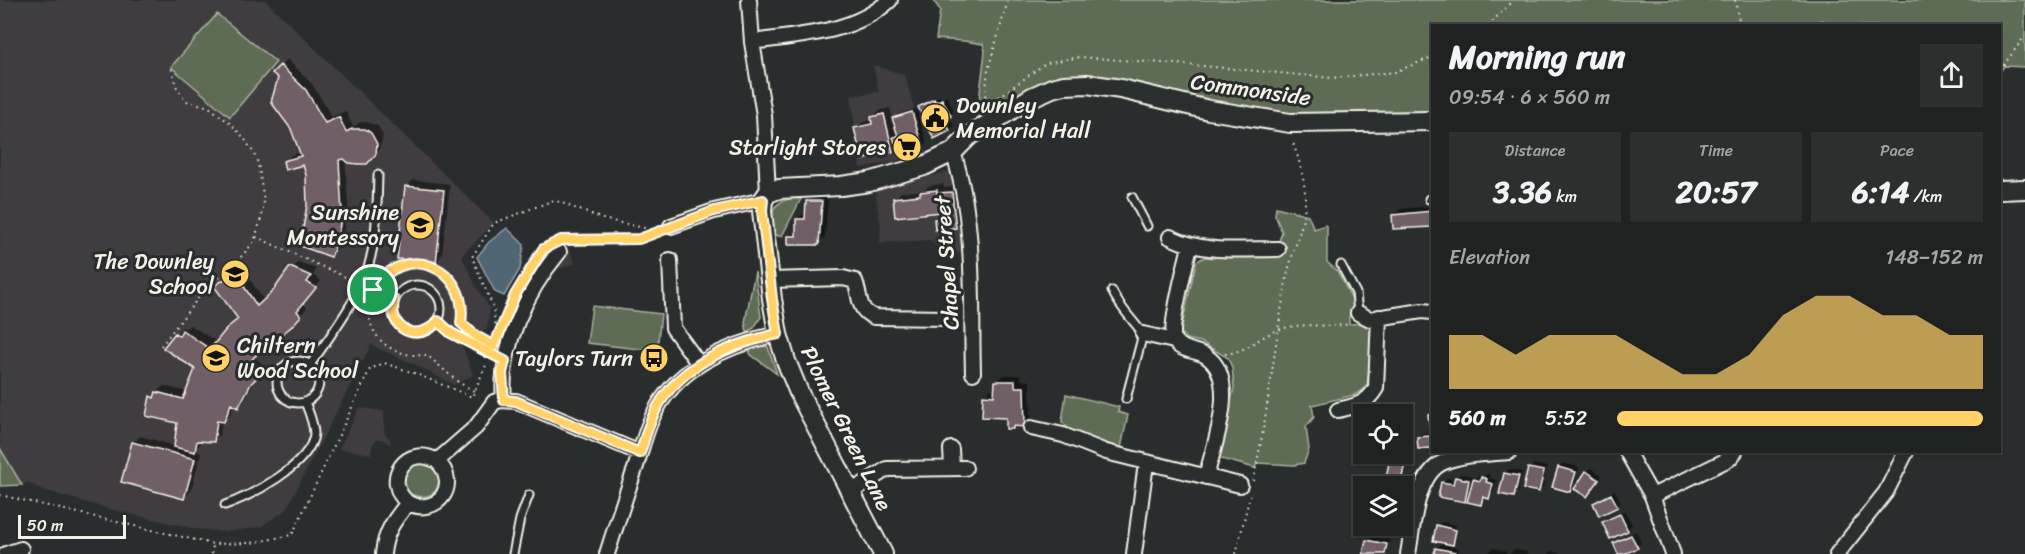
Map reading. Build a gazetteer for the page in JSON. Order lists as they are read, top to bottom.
{
  "streets": {
    "street": ["Commonside", "Chapel Street", "Plomer Green Lane"]
  },
  "places": {
    "public building": ["Downley Memorial Hall"],
    "supermarket": ["Starlight Stores"],
    "school or university": ["Sunshine Montessory", "The Downley School", "Chiltern Wood School"],
    "bus stop": ["Taylors Turn"]
  },
  "scale_bar": "50 m",
  "page": {
    "heading": ["Morning run", "09:54 · 6 × 560 m"],
    "stats": [
      ["Distance", "3.36 km"],
      ["Time", "20:57"],
      ["Pace", "6:14 /km"]
    ],
    "chart": ["Elevation", "148–152 m"],
    "list": [
      {
        "name": "560 m",
        "note": "5:52"
      }
    ],
    "scale": "50 m"
  }
}
